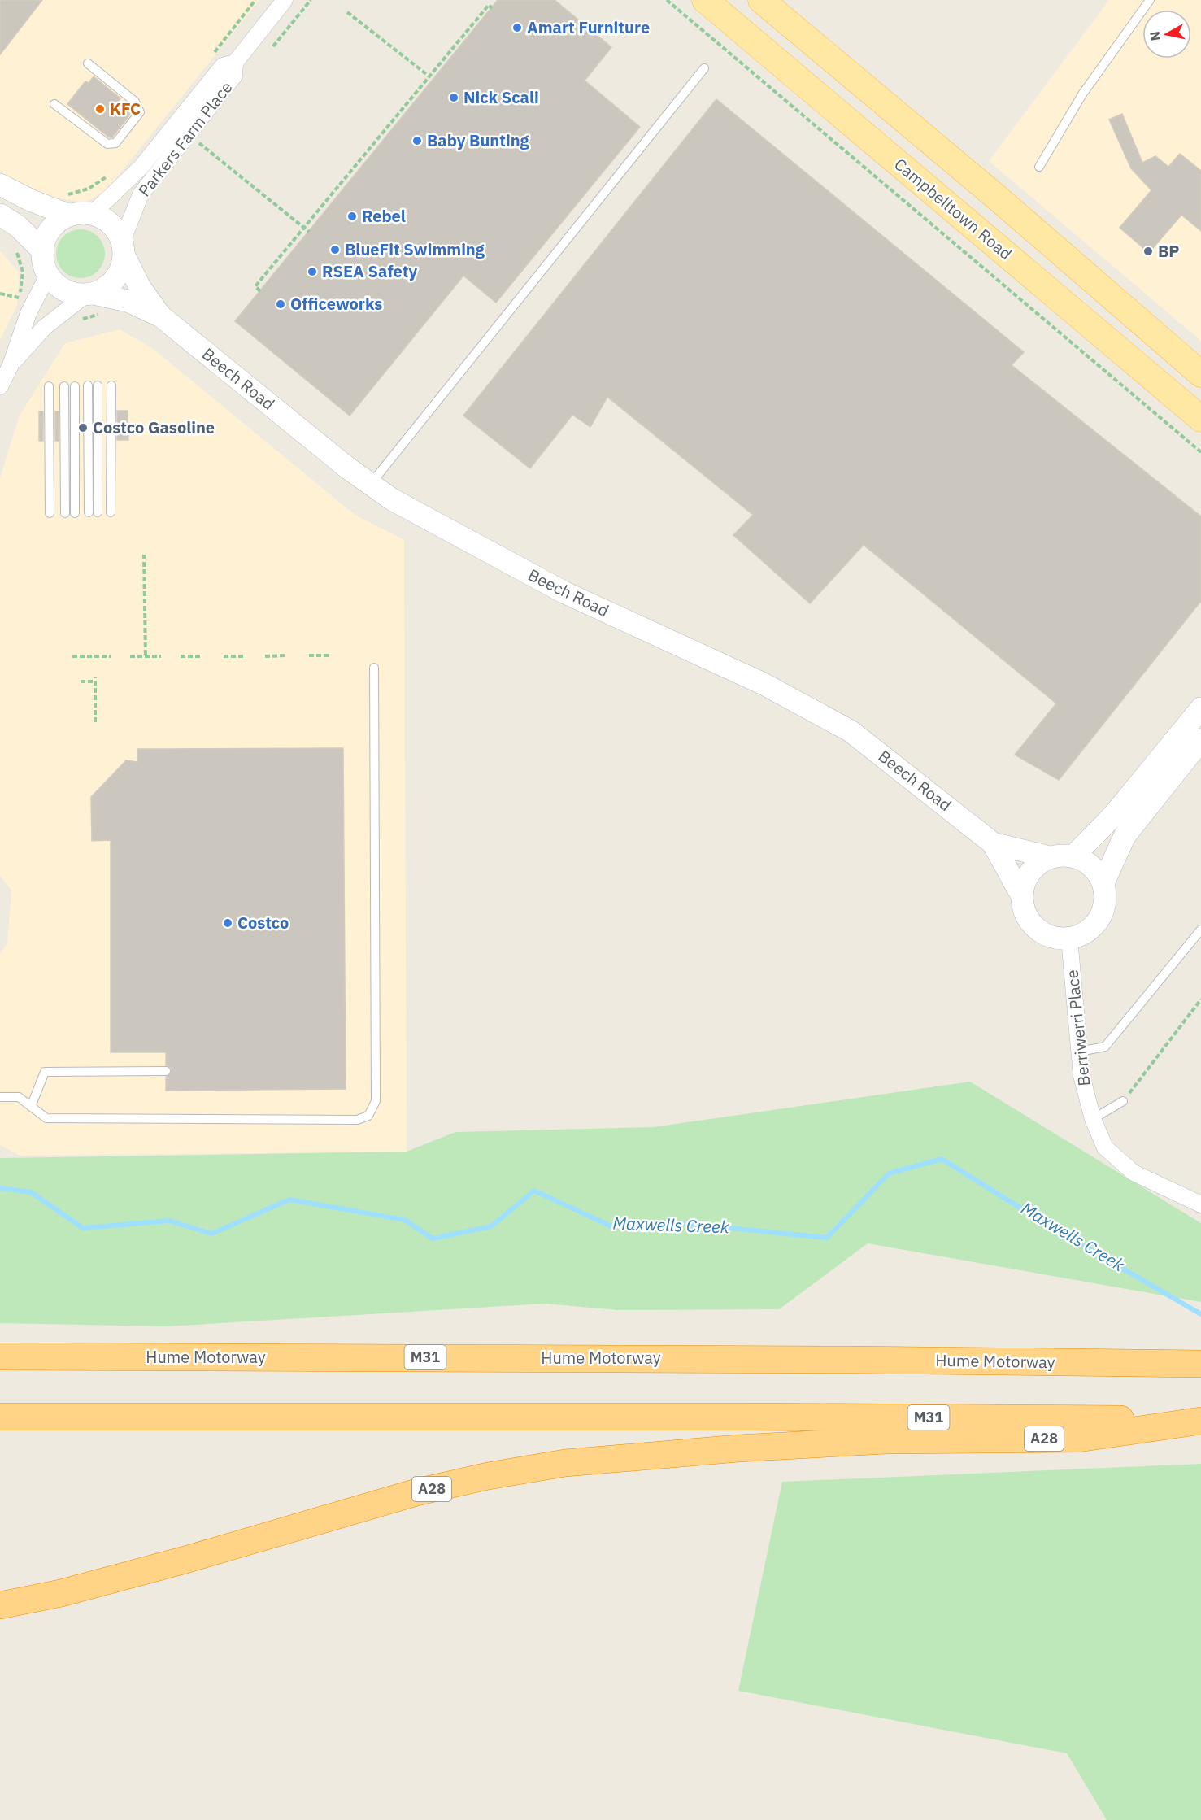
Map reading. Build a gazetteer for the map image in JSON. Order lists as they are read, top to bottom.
{
  "streets": {
    "highway": ["Hume Motorway", "M31", "A28"],
    "main road": ["Campbelltown Road", "Beech Road"],
    "street": ["Parkers Farm Place", "Berriwerri Place"]
  },
  "crossings": [
    ["Parkers Farm Place", "Beech Road"],
    ["Beech Road", "Berriwerri Place"],
    ["M31", "A28"]
  ],
  "water": ["Maxwells Creek"],
  "places": [
    "Amart Furniture",
    "Nick Scali",
    "KFC",
    "Baby Bunting",
    "Rebel",
    "BlueFit Swimming",
    "BP",
    "RSEA Safety",
    "Officeworks",
    "Costco Gasoline",
    "Costco"
  ],
  "north": "left"
}
